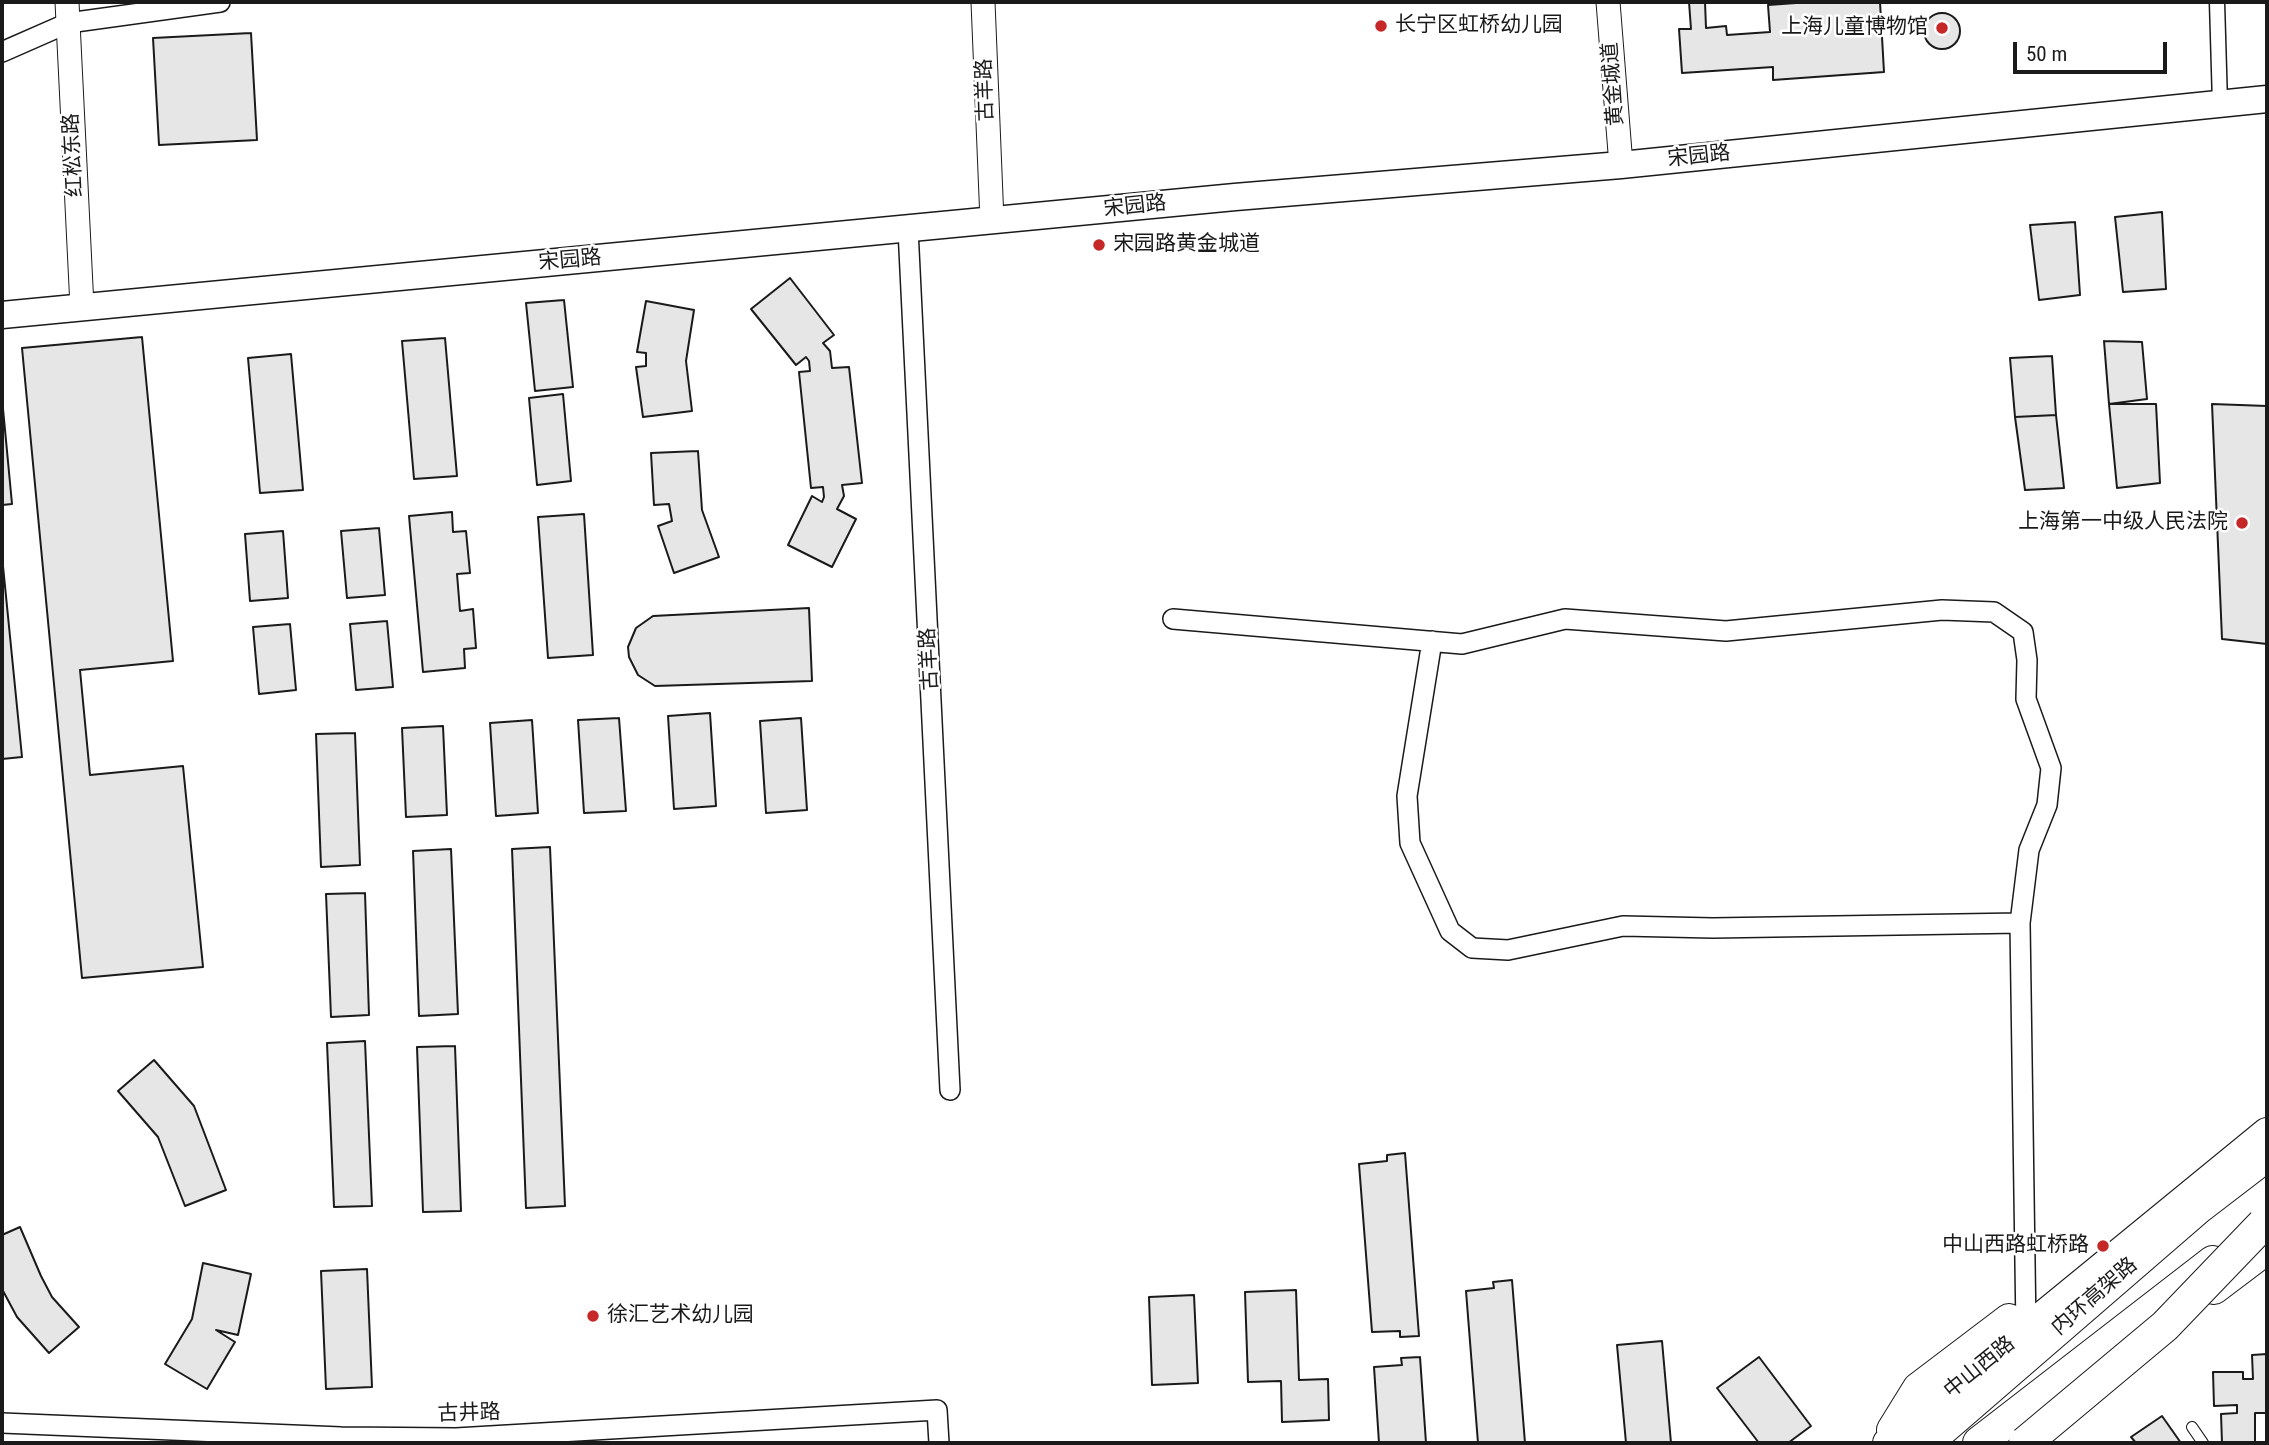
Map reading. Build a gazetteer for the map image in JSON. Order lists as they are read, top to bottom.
{
  "streets": {
    "highway": ["内环高架路"],
    "main road": ["宋园路", "中山西路"],
    "street": [
      "黄金城道",
      "古羊路",
      "红松东路",
      "古井路"
    ]
  },
  "crossings": [
    ["黄金城道", "宋园路"],
    ["古羊路", "宋园路"],
    ["红松东路", "宋园路"]
  ],
  "places": [
    "长宁区虹桥幼儿园",
    "上海儿童博物馆",
    "宋园路黄金城道",
    "上海第一中级人民法院",
    "中山西路虹桥路",
    "徐汇艺术幼儿园"
  ],
  "scale_bar": "50 m"
}
